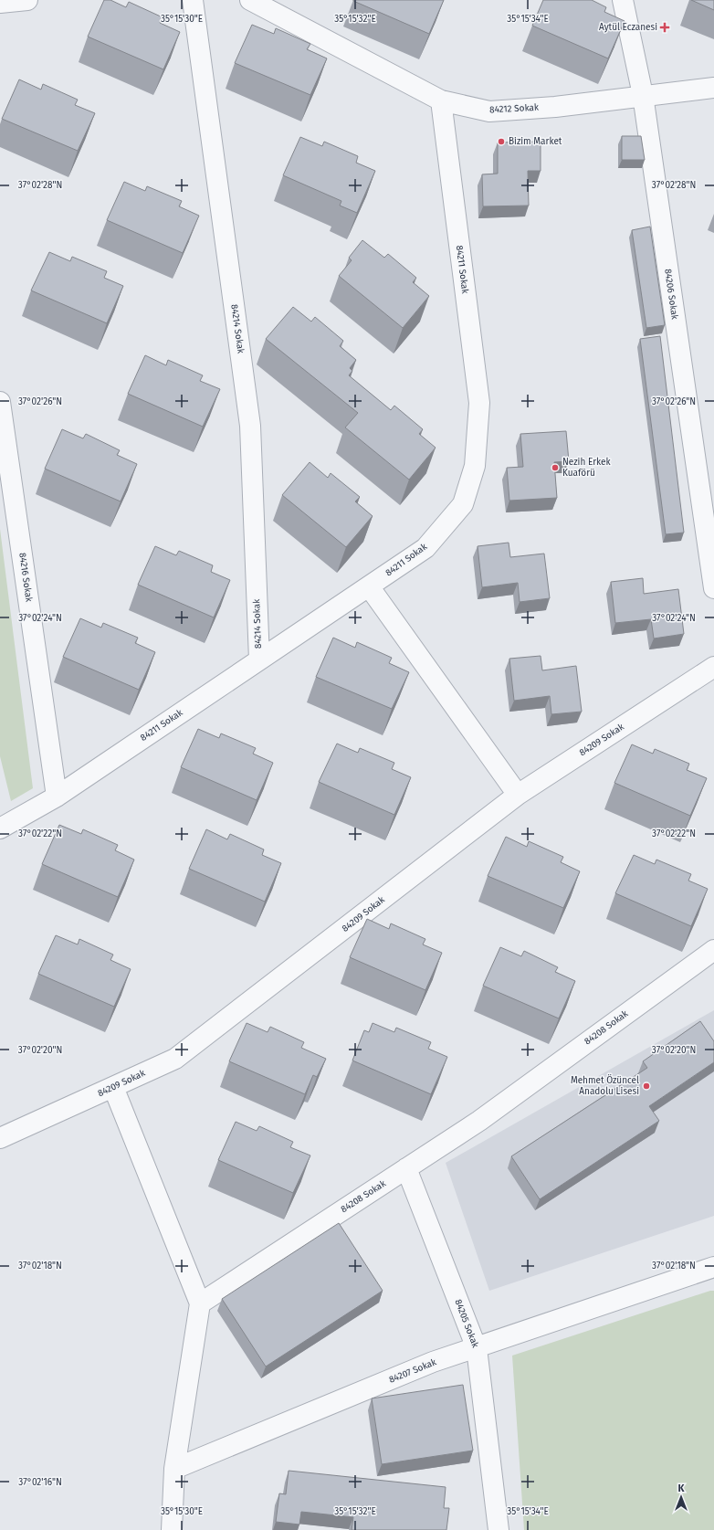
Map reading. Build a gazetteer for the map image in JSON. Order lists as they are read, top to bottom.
{
  "streets": {
    "street": [
      "84212 Sokak",
      "84211 Sokak",
      "84206 Sokak",
      "84214 Sokak",
      "84216 Sokak",
      "84209 Sokak",
      "84208 Sokak",
      "84205 Sokak",
      "84207 Sokak"
    ]
  },
  "crossings": [
    ["84212 Sokak", "84211 Sokak"],
    ["84212 Sokak", "84206 Sokak"],
    ["84211 Sokak", "84214 Sokak"],
    ["84211 Sokak", "84216 Sokak"],
    ["84208 Sokak", "84205 Sokak"],
    ["84205 Sokak", "84207 Sokak"]
  ],
  "places": {
    "health": ["Aytül Eczanesi"],
    "other": ["Bizim Market", "Nezih Erkek Kuaförü", "Mehmet Özüncel Anadolu Lisesi"]
  },
  "north": "top",
  "coordinates": [
    "35°15'30\"E",
    "35°15'32\"E",
    "35°15'34\"E",
    "37°02'28\"N",
    "37°02'26\"N",
    "37°02'24\"N",
    "37°02'22\"N",
    "37°02'20\"N",
    "37°02'18\"N",
    "37°02'16\"N"
  ]
}
